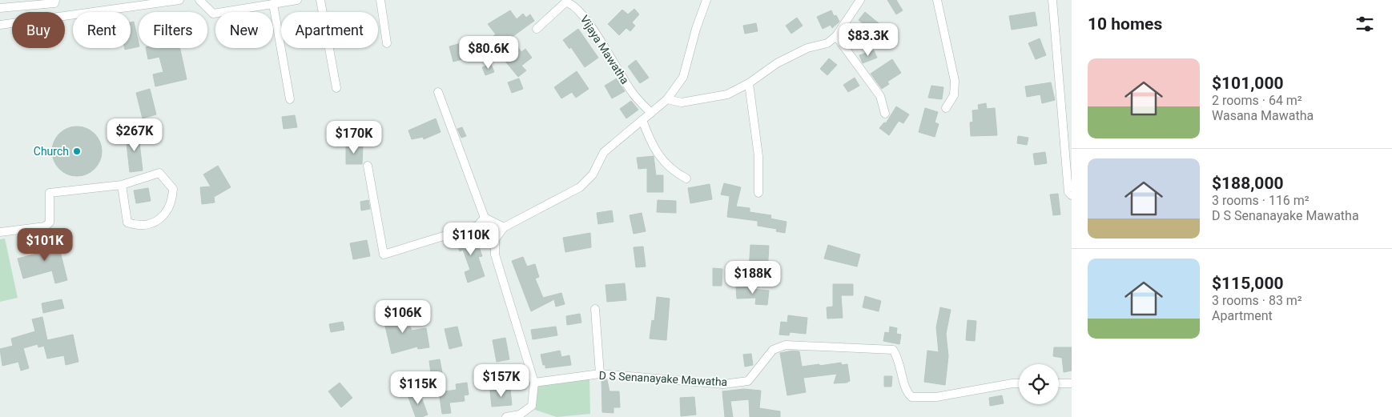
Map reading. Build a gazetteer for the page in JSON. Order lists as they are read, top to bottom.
{
  "streets": {
    "street": ["Vijaya Mawatha", "D S Senanayake Mawatha"]
  },
  "places": ["Church"],
  "page": {
    "heading": "10 homes",
    "chip": [
      "Buy",
      "Rent",
      "Filters",
      "New",
      "Apartment"
    ],
    "price": [
      "$83.3K",
      "$80.6K",
      "$267K",
      "$170K",
      "$110K",
      "$101K",
      "$188K",
      "$106K",
      "$157K",
      "$115K"
    ],
    "list": [
      {
        "name": "$101,000",
        "note": "2 rooms · 64 m² · Wasana Mawatha"
      },
      {
        "name": "$188,000",
        "note": "3 rooms · 116 m² · D S Senanayake Mawatha"
      },
      {
        "name": "$115,000",
        "note": "3 rooms · 83 m² · Apartment"
      }
    ]
  }
}
